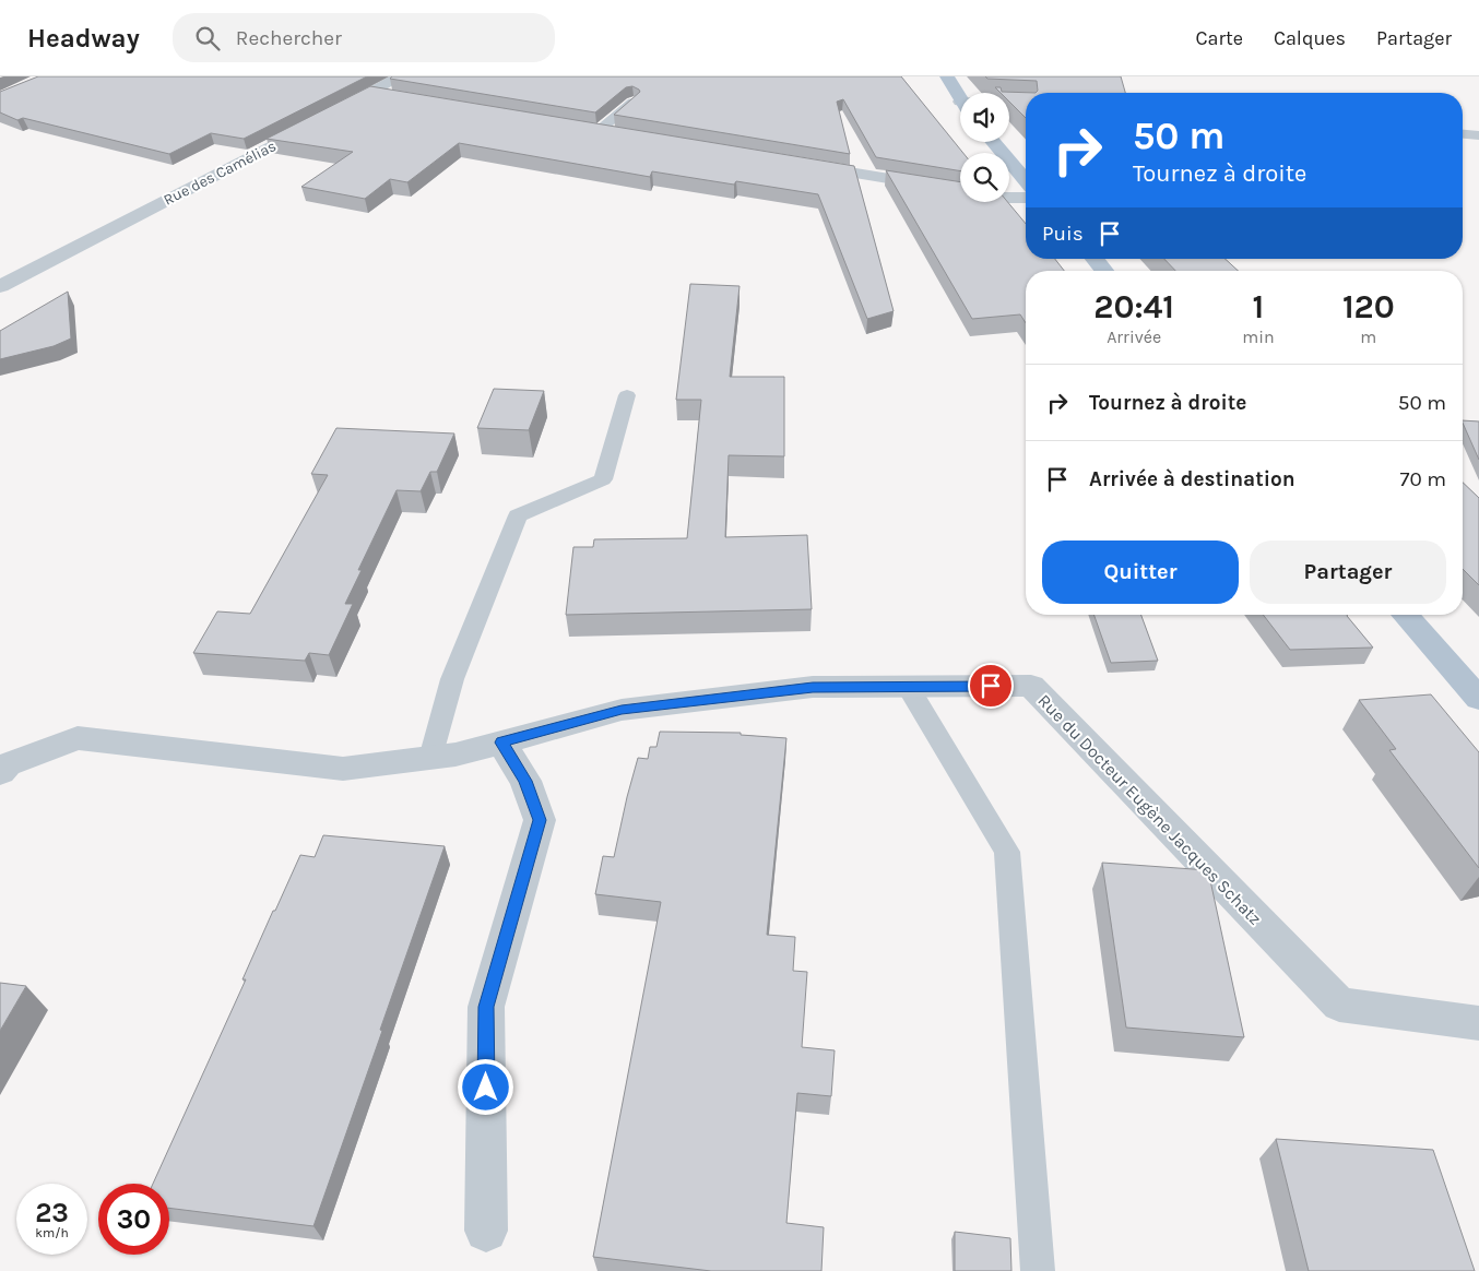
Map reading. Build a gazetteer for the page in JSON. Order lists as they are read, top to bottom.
{
  "streets": {
    "street": ["Rue des Camélias", "Rue du Docteur Eugène Jacques Schatz"]
  },
  "page": {
    "header": "Headway",
    "search": "Rechercher",
    "nav": ["Carte", "Calques", "Partager"],
    "turn": ["50 m", "Tournez à droite"],
    "then": "Puis",
    "eta": [
      "20:41",
      "Arrivée",
      "1",
      "min",
      "120",
      "m"
    ],
    "list": [
      {
        "name": "Tournez à droite",
        "value": "50 m"
      },
      {
        "name": "Arrivée à destination",
        "value": "70 m"
      }
    ],
    "buttons": ["Quitter", "Partager"],
    "speed": "23 km/h",
    "limit": "30"
  }
}
